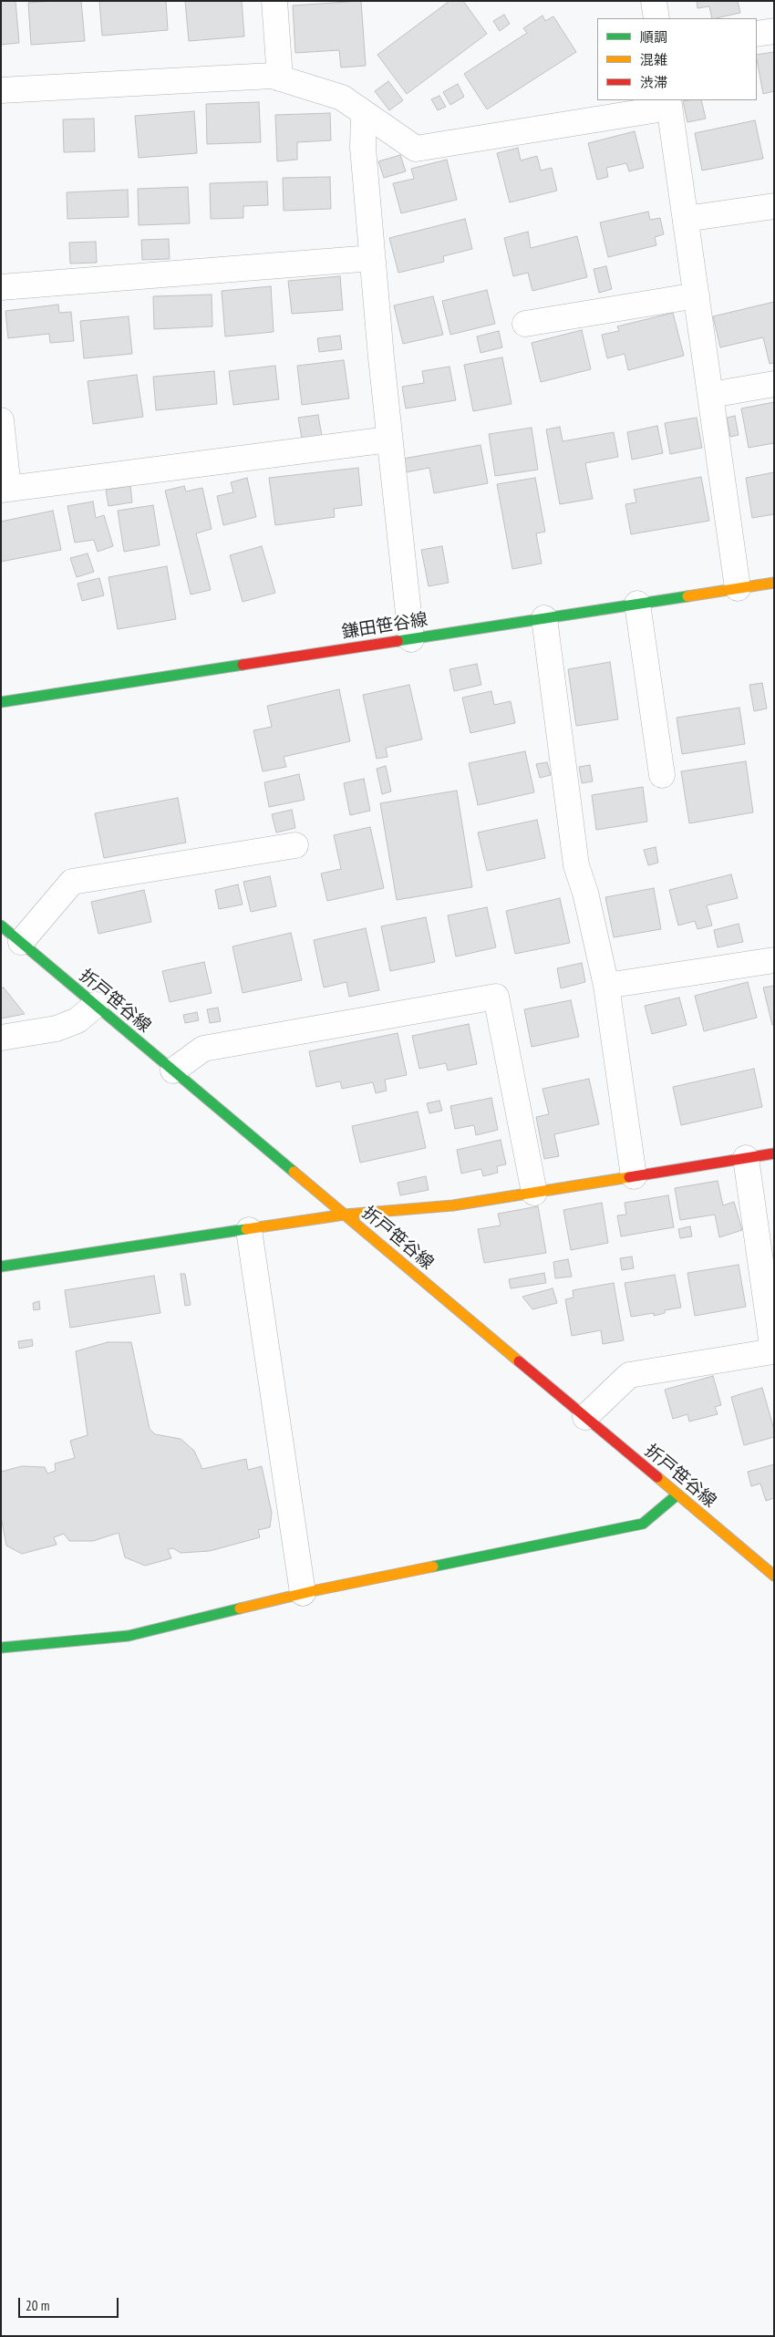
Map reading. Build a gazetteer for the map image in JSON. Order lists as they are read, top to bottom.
{
  "streets": {
    "street": ["鎌田笹谷線", "折戸笹谷線"]
  },
  "legend": ["順調", "混雑", "渋滞"],
  "scale_bar": "20 m"
}
